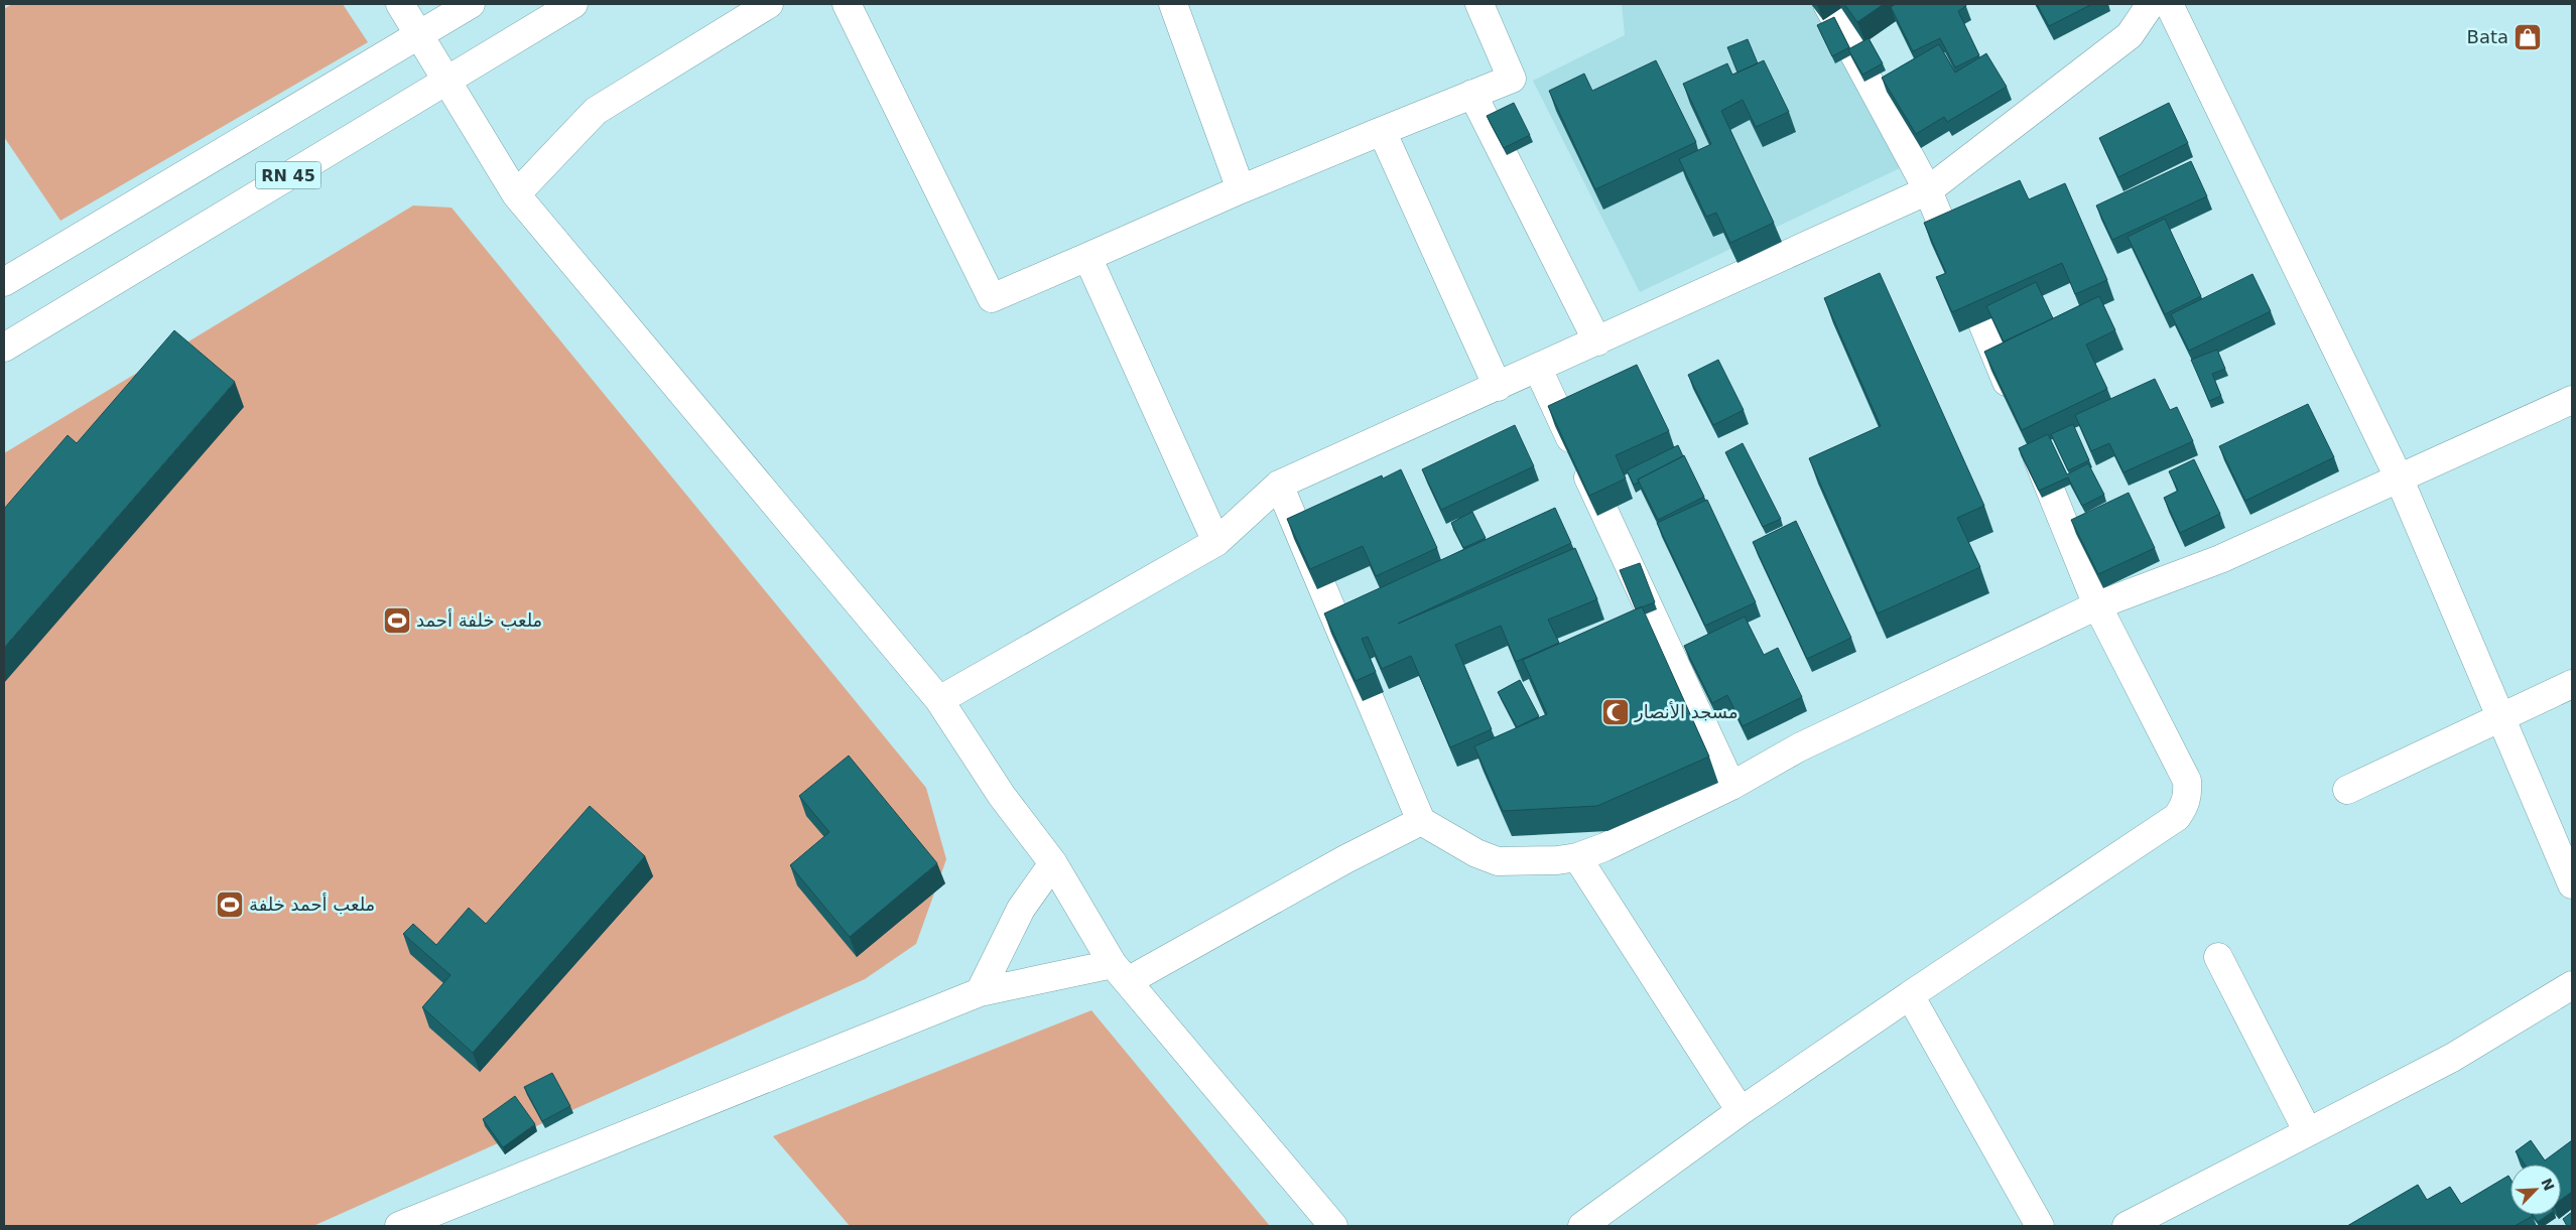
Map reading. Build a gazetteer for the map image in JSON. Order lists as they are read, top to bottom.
{
  "streets": {
    "street": ["RN 45"]
  },
  "places": {
    "shop": ["Bata"],
    "sports": ["ملعب خلفة أحمد", "ملعب أحمد خلفة"],
    "mosque": ["مسجد الأنصار"]
  },
  "north": "top right"
}
